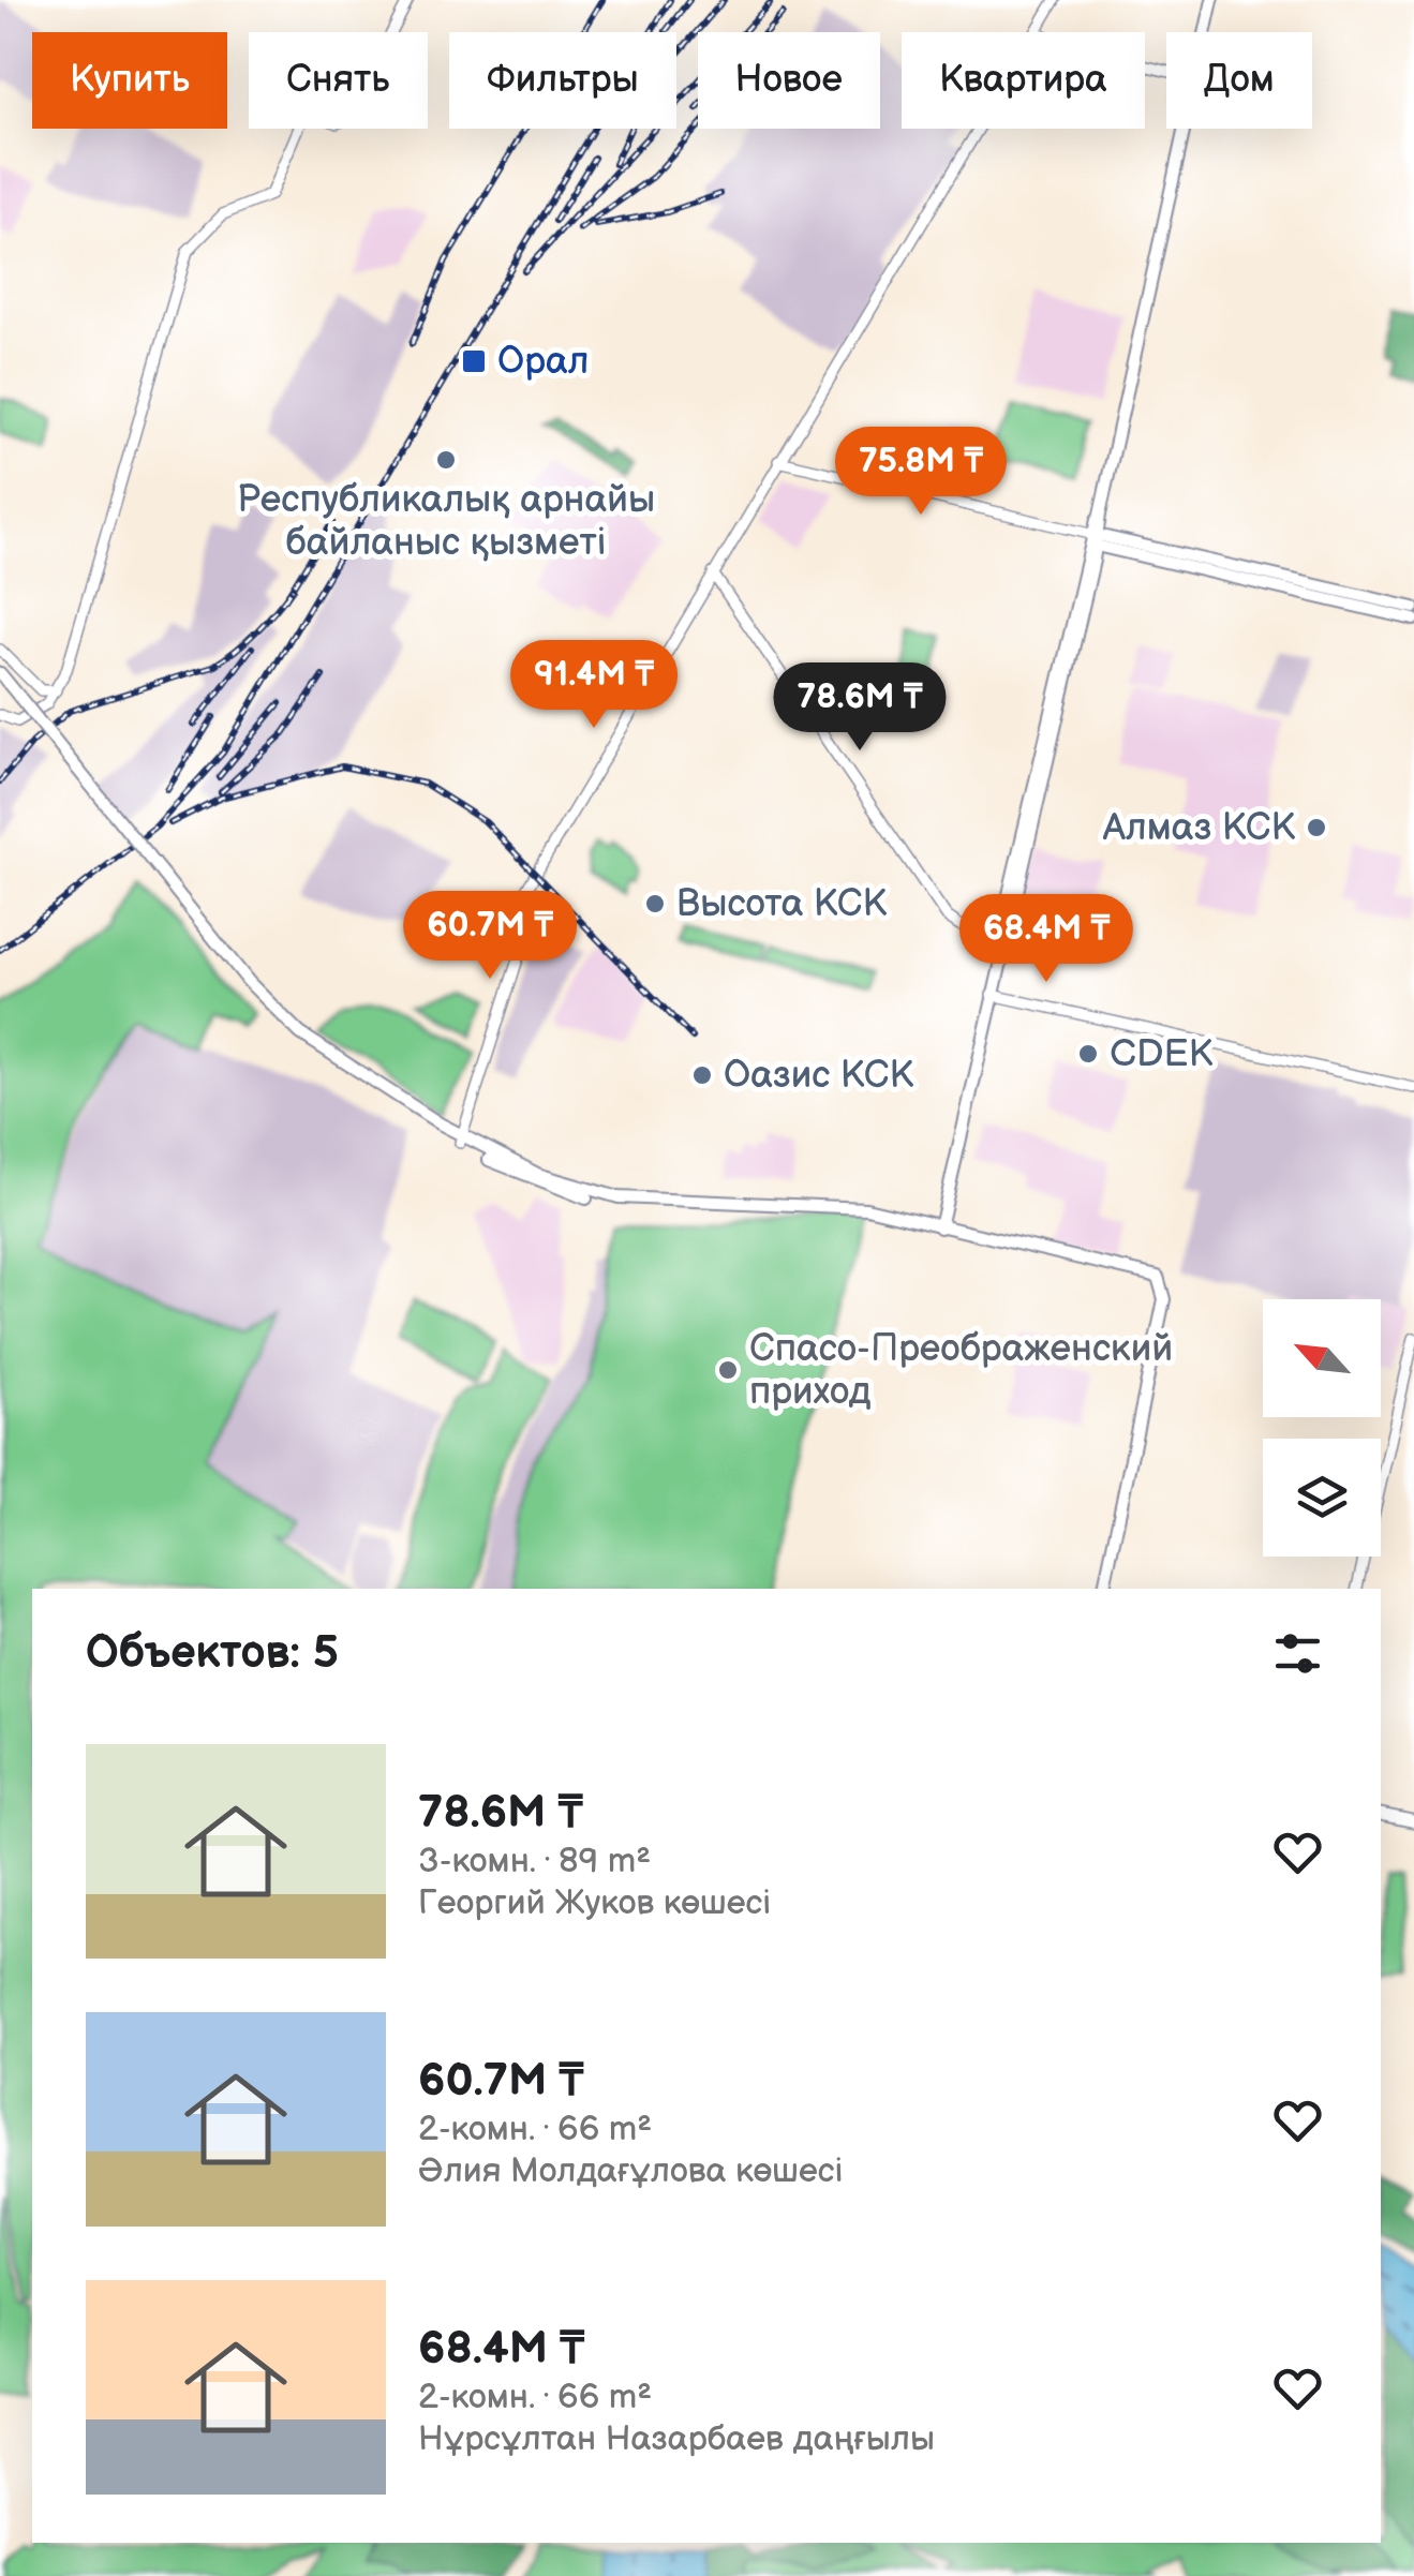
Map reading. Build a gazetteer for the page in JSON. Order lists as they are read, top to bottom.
{
  "places": {
    "transit": ["Орал"],
    "other": [
      "Республикалық арнайы байланыс қызметі",
      "Алмаз КСК",
      "Высота КСК",
      "CDEK",
      "Оазис КСК",
      "Спасо-Преображенский приход"
    ]
  },
  "north": "top left",
  "page": {
    "chip": [
      "Купить",
      "Снять",
      "Фильтры",
      "Новое",
      "Квартира",
      "Дом"
    ],
    "price": [
      "75.8M ₸",
      "91.4M ₸",
      "78.6M ₸",
      "60.7M ₸",
      "68.4M ₸"
    ],
    "heading": "Объектов: 5",
    "list": [
      {
        "name": "78.6M ₸",
        "note": "3-комн. · 89 m² · Георгий Жуков көшесі"
      },
      {
        "name": "60.7M ₸",
        "note": "2-комн. · 66 m² · Әлия Молдағұлова көшесі"
      },
      {
        "name": "68.4M ₸",
        "note": "2-комн. · 66 m² · Нұрсұлтан Назарбаев даңғылы"
      }
    ]
  }
}
